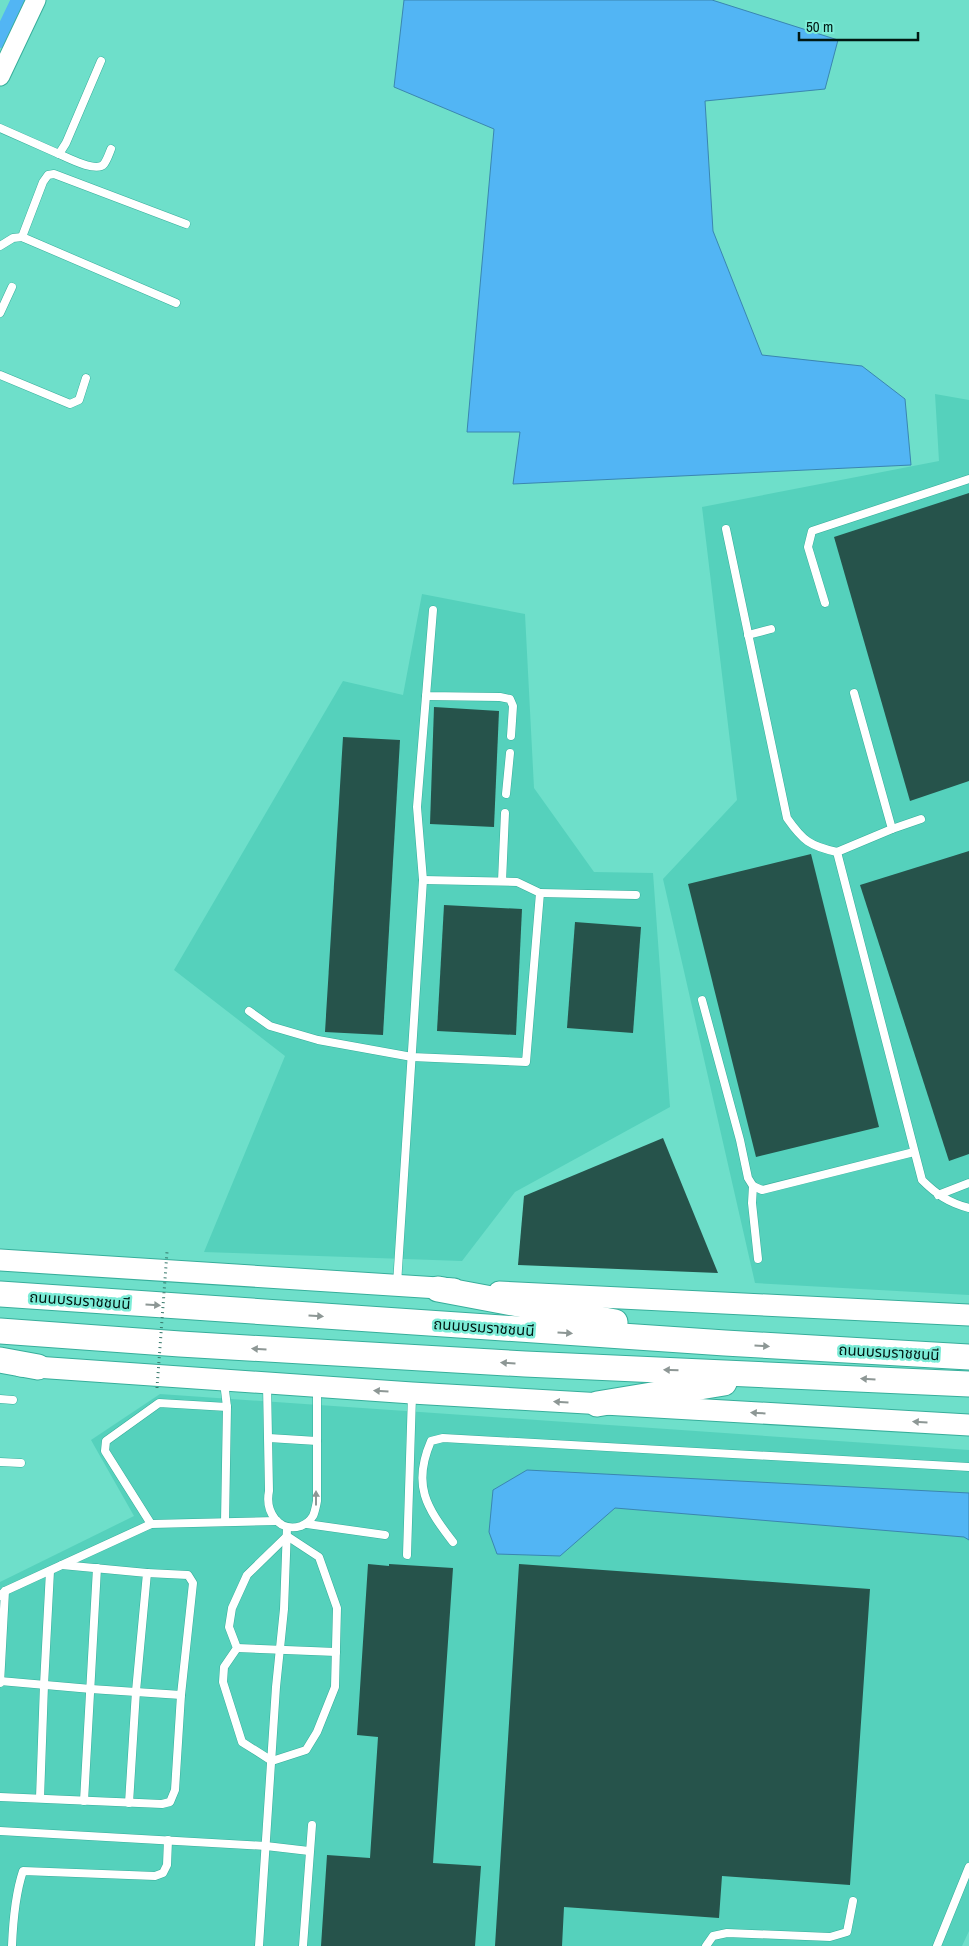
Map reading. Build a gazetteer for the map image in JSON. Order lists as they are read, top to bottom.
{
  "streets": {
    "highway": ["ถนนบรมราชชนนี"]
  },
  "scale_bar": "50 m"
}
